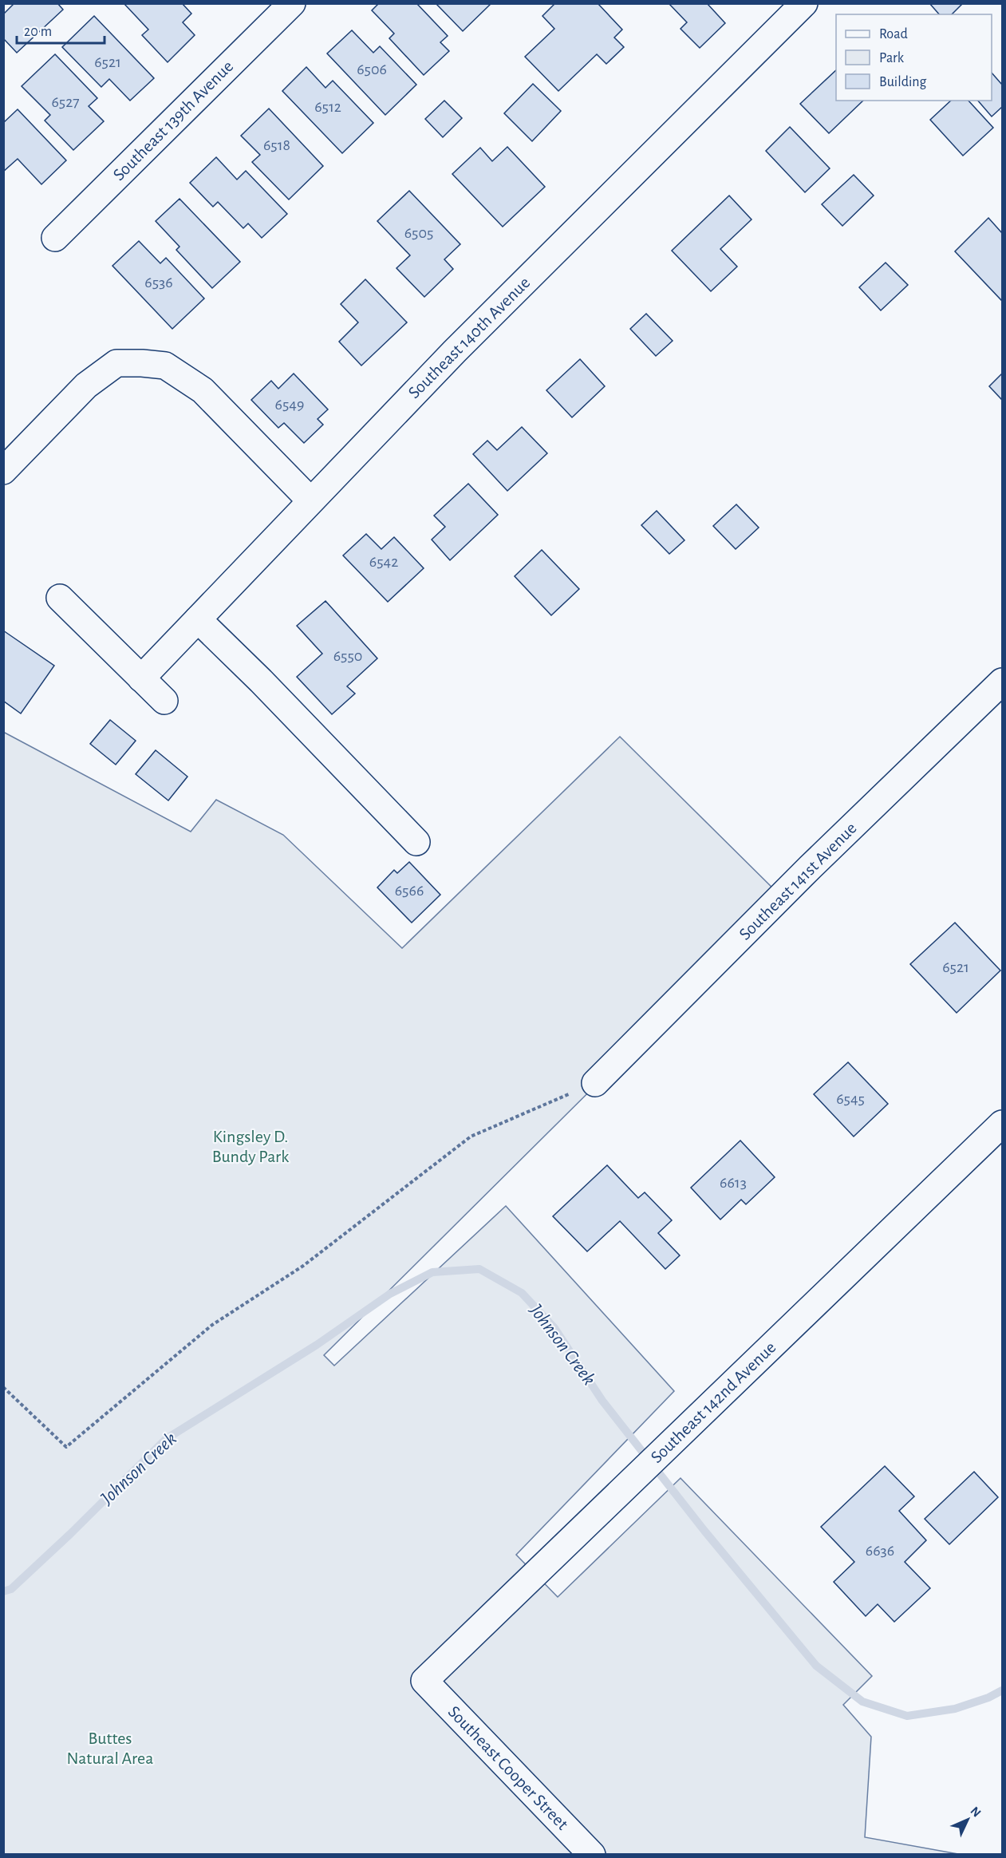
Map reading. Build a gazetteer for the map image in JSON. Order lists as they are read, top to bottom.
{
  "streets": {
    "street": [
      "Southeast 139th Avenue",
      "Southeast 140th Avenue",
      "Southeast 141st Avenue",
      "Southeast 142nd Avenue",
      "Southeast Cooper Street"
    ]
  },
  "crossings": [
    ["Southeast 142nd Avenue", "Southeast Cooper Street"]
  ],
  "water": ["Johnson Creek"],
  "parks": ["Kingsley D. Bundy Park", "Buttes Natural Area"],
  "house_numbers": [
    "6521",
    "6506",
    "6527",
    "6512",
    "6518",
    "6505",
    "6536",
    "6549",
    "6542",
    "6550",
    "6566",
    "6521",
    "6545",
    "6613",
    "6636"
  ],
  "legend": ["Road", "Park", "Building"],
  "scale_bar": "20 m",
  "north": "top right"
}
